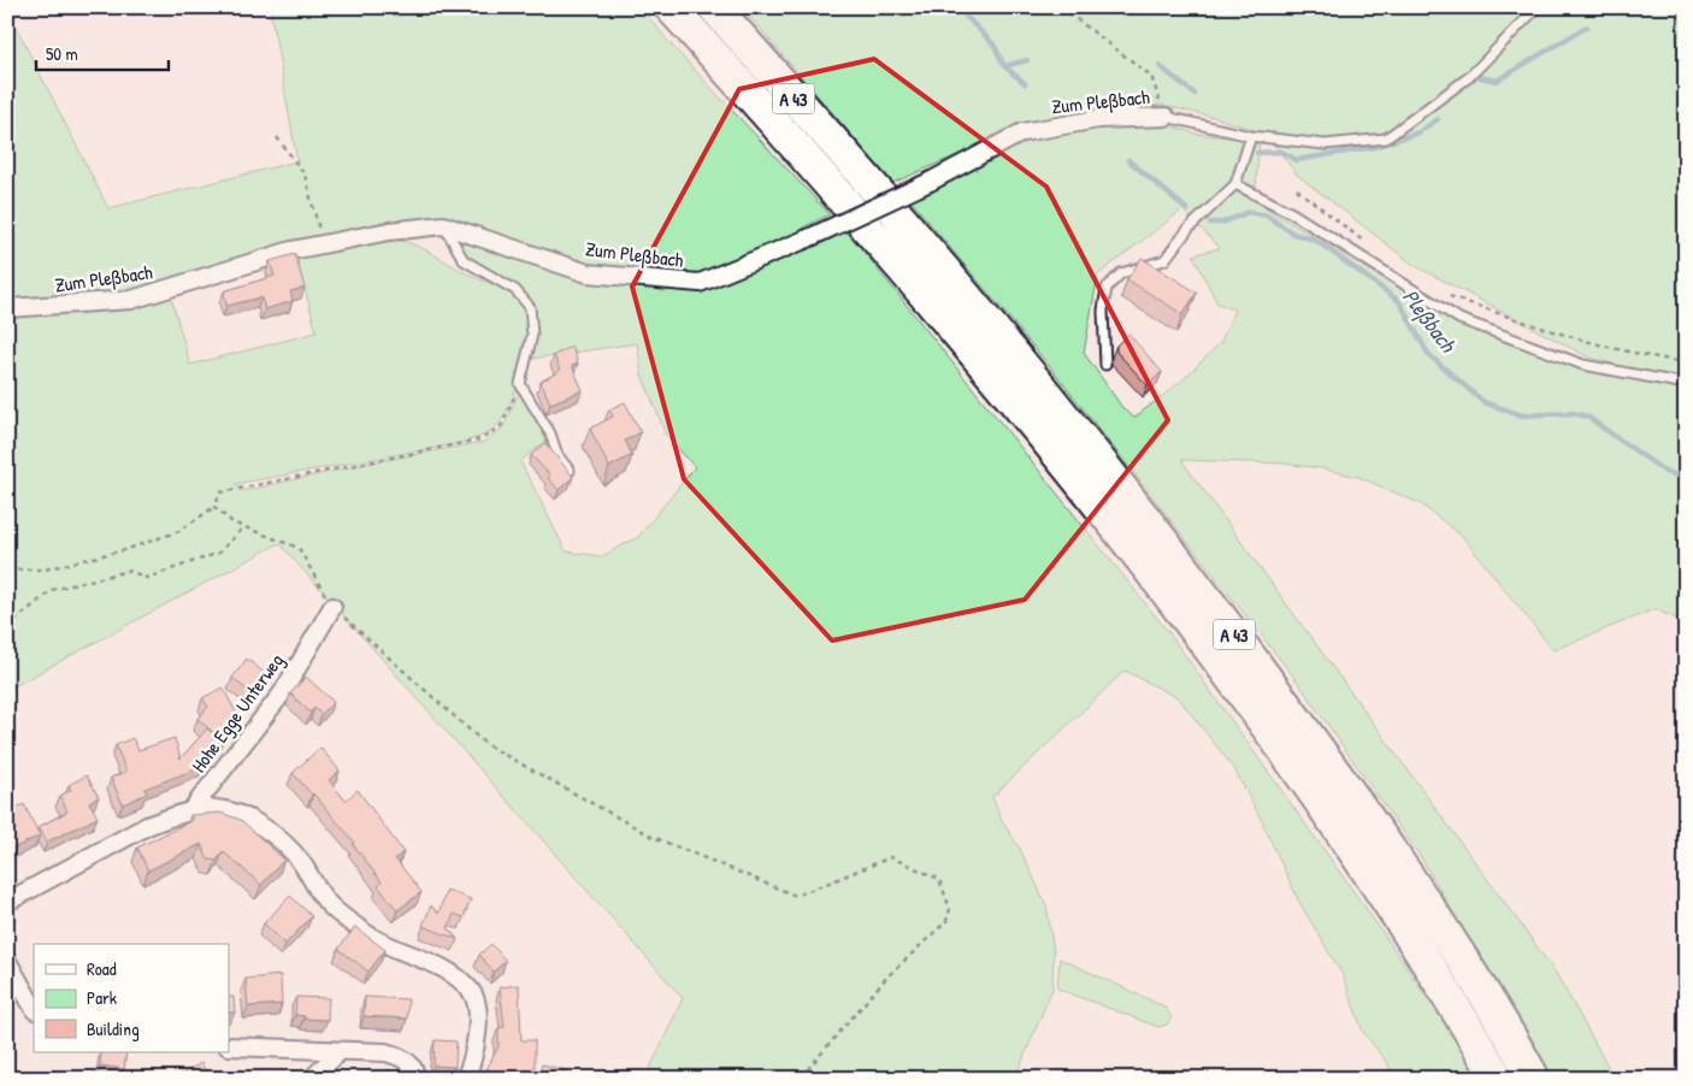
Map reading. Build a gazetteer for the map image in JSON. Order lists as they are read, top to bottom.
{
  "streets": {
    "highway": ["A 43"],
    "street": ["Zum Pleßbach", "Hohe Egge Unterweg"]
  },
  "water": ["Pleßbach"],
  "legend": ["Road", "Park", "Building"],
  "scale_bar": "50 m"
}
